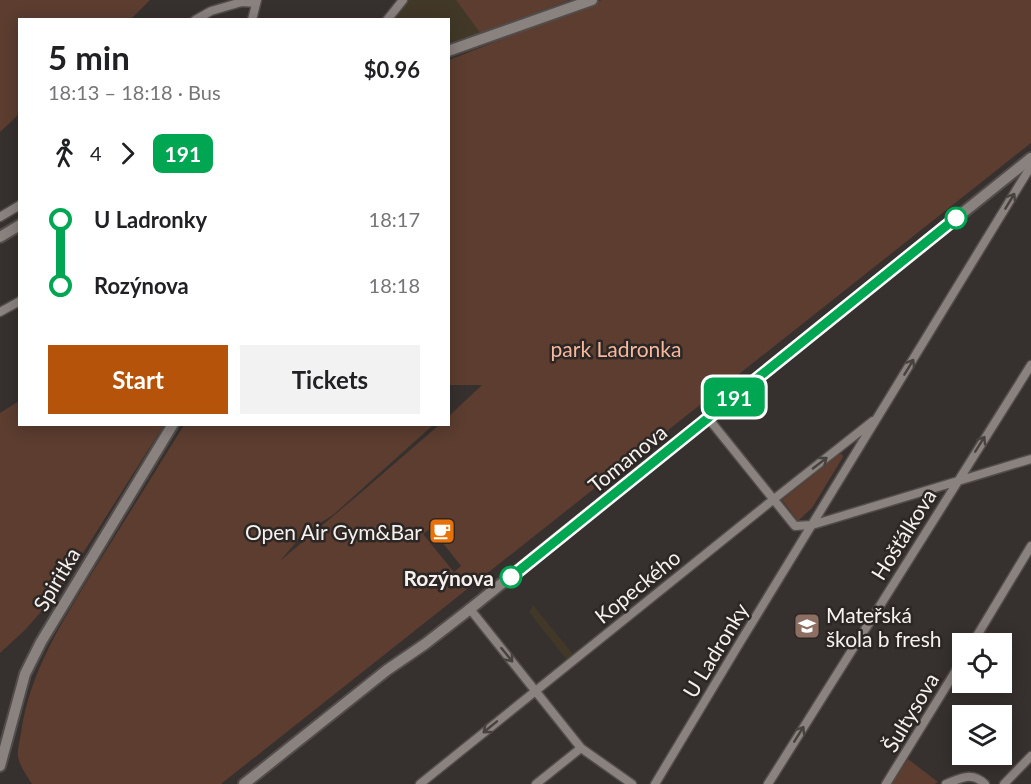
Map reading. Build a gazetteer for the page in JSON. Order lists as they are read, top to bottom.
{
  "streets": {
    "street": [
      "Tomanova",
      "Hošťálkova",
      "Spiritka",
      "Kopeckého",
      "U Ladronky",
      "Šultysova"
    ]
  },
  "crossings": [
    ["Kopeckého", "U Ladronky"]
  ],
  "one_way": ["Hošťálkova", "U Ladronky"],
  "parks": ["park Ladronka"],
  "places": {
    "cafe": ["Open Air Gym&Bar"],
    "other": ["Rozýnova"],
    "school or university": ["Mateřská škola b fresh"]
  },
  "lines": ["bus line 191"],
  "page": {
    "on_map": "191",
    "heading": ["5 min", "18:13 – 18:18 · Bus", "$0.96"],
    "legs": ["4", "191"],
    "list": [
      {
        "name": "U Ladronky",
        "value": "18:17"
      },
      {
        "name": "Rozýnova",
        "value": "18:18"
      }
    ],
    "buttons": ["Start", "Tickets"]
  }
}
